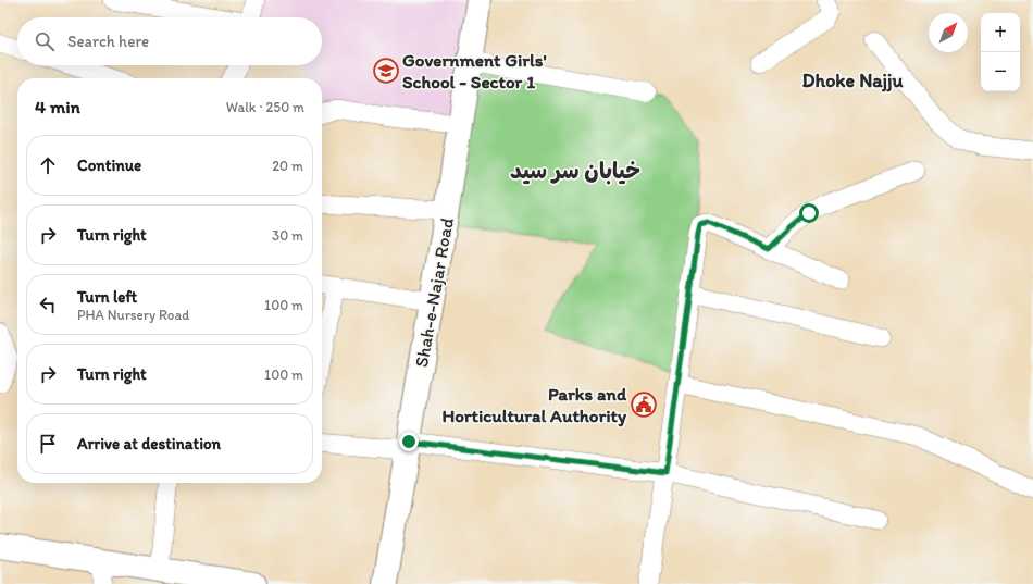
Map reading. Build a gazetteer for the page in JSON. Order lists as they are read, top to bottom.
{
  "streets": {
    "street": ["Shah-e-Najar Road"]
  },
  "districts": ["Dhoke Najju", "خیابان سر سید"],
  "places": {
    "school or university": ["Government Girls' School - Sector 1"],
    "public building": ["Parks and Horticultural Authority"]
  },
  "north": "top right",
  "page": {
    "map_buttons": ["+", "−"],
    "search": "Search here",
    "heading": ["4 min", "Walk · 250 m"],
    "list": [
      ["Continue", "20 m"],
      ["Turn right", "30 m"],
      ["Turn left", "PHA Nursery Road", "100 m"],
      ["Turn right", "100 m"],
      "Arrive at destination"
    ]
  }
}
